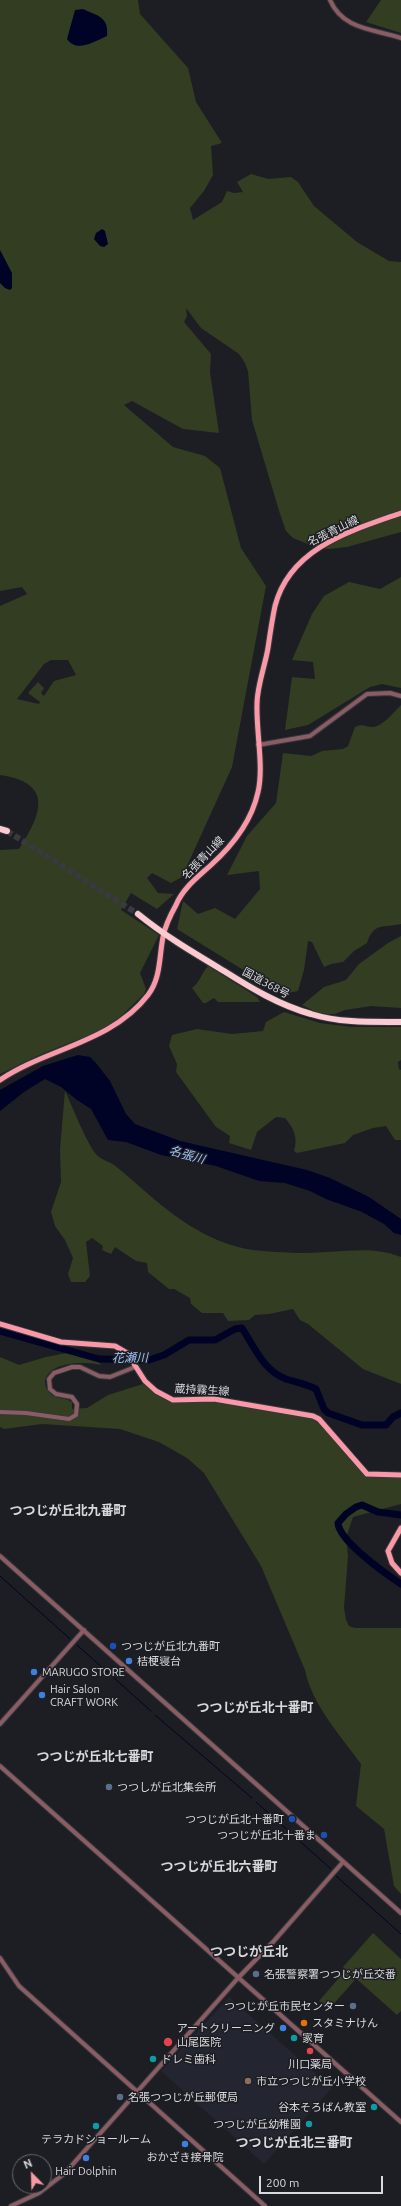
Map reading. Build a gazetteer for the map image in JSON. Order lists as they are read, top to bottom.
{
  "streets": {
    "highway": ["国道368号"],
    "main road": ["名張青山線", "蔵持霧生線"]
  },
  "crossings": [
    ["名張青山線", "国道368号"]
  ],
  "districts": [
    "つつじが丘北九番町",
    "つつじが丘北十番町",
    "つつじが丘北七番町",
    "つつじが丘北六番町",
    "つつじが丘北",
    "つつじが丘北三番町"
  ],
  "water": ["名張川", "花瀬川"],
  "places": [
    "つつじが丘北九番町",
    "桔梗寝台",
    "MARUGO STORE",
    "Hair Salon CRAFT WORK",
    "つつしが丘北集会所",
    "つつじが丘北十番町",
    "つつじが丘北十番ま",
    "名張警察署つつじが丘交番",
    "つつじが丘市民センター",
    "スタミナけん",
    "アートクリーニング",
    "家育",
    "山尾医院",
    "川口薬局",
    "ドレミ歯科",
    "市立つつじが丘小学校",
    "名張つつじが丘郵便局",
    "谷本そろばん教室",
    "つつじが丘幼稚園",
    "テラカドショールーム",
    "おかざき接骨院",
    "Hair Dolphin"
  ],
  "scale_bar": "200 m",
  "north": "top left"
}
